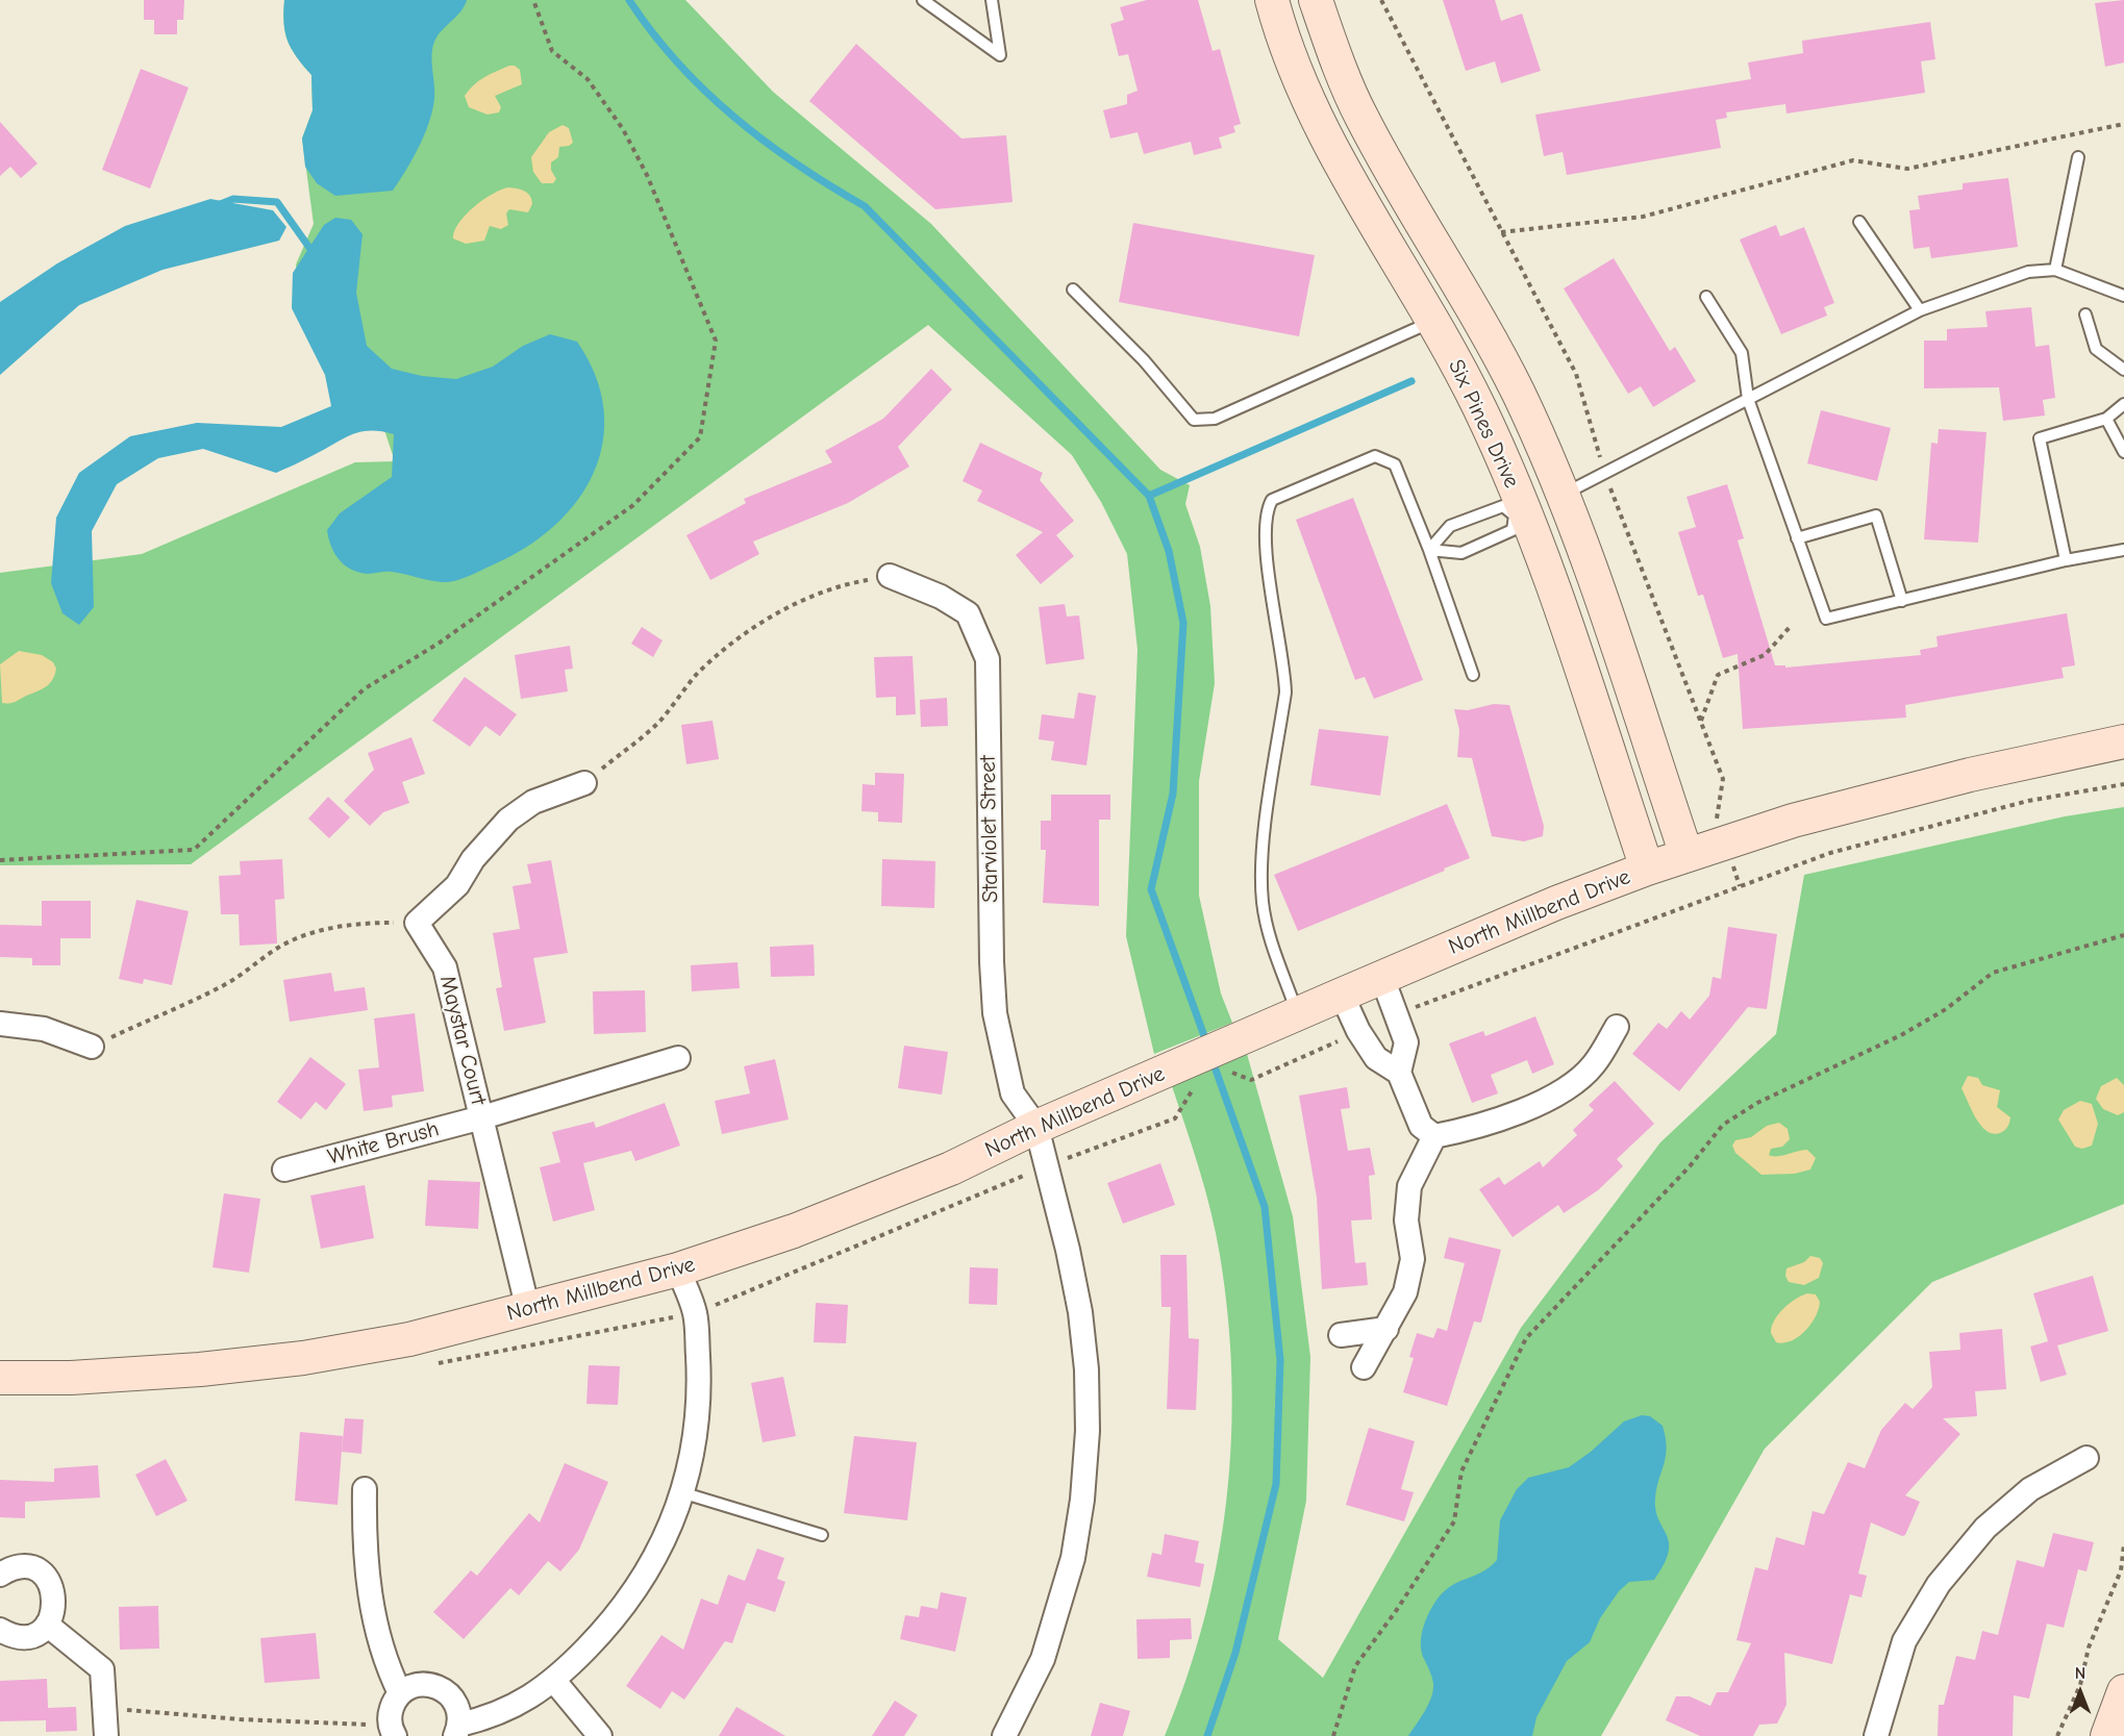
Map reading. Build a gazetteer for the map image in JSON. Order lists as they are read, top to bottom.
{
  "streets": {
    "street": [
      "Six Pines Drive",
      "Starviolet Street",
      "North Millbend Drive",
      "Maystar Court",
      "White Brush"
    ]
  },
  "crossings": [
    ["Six Pines Drive", "North Millbend Drive"],
    ["Starviolet Street", "North Millbend Drive"],
    ["North Millbend Drive", "Maystar Court"],
    ["Maystar Court", "White Brush"]
  ],
  "north": "top"
}
